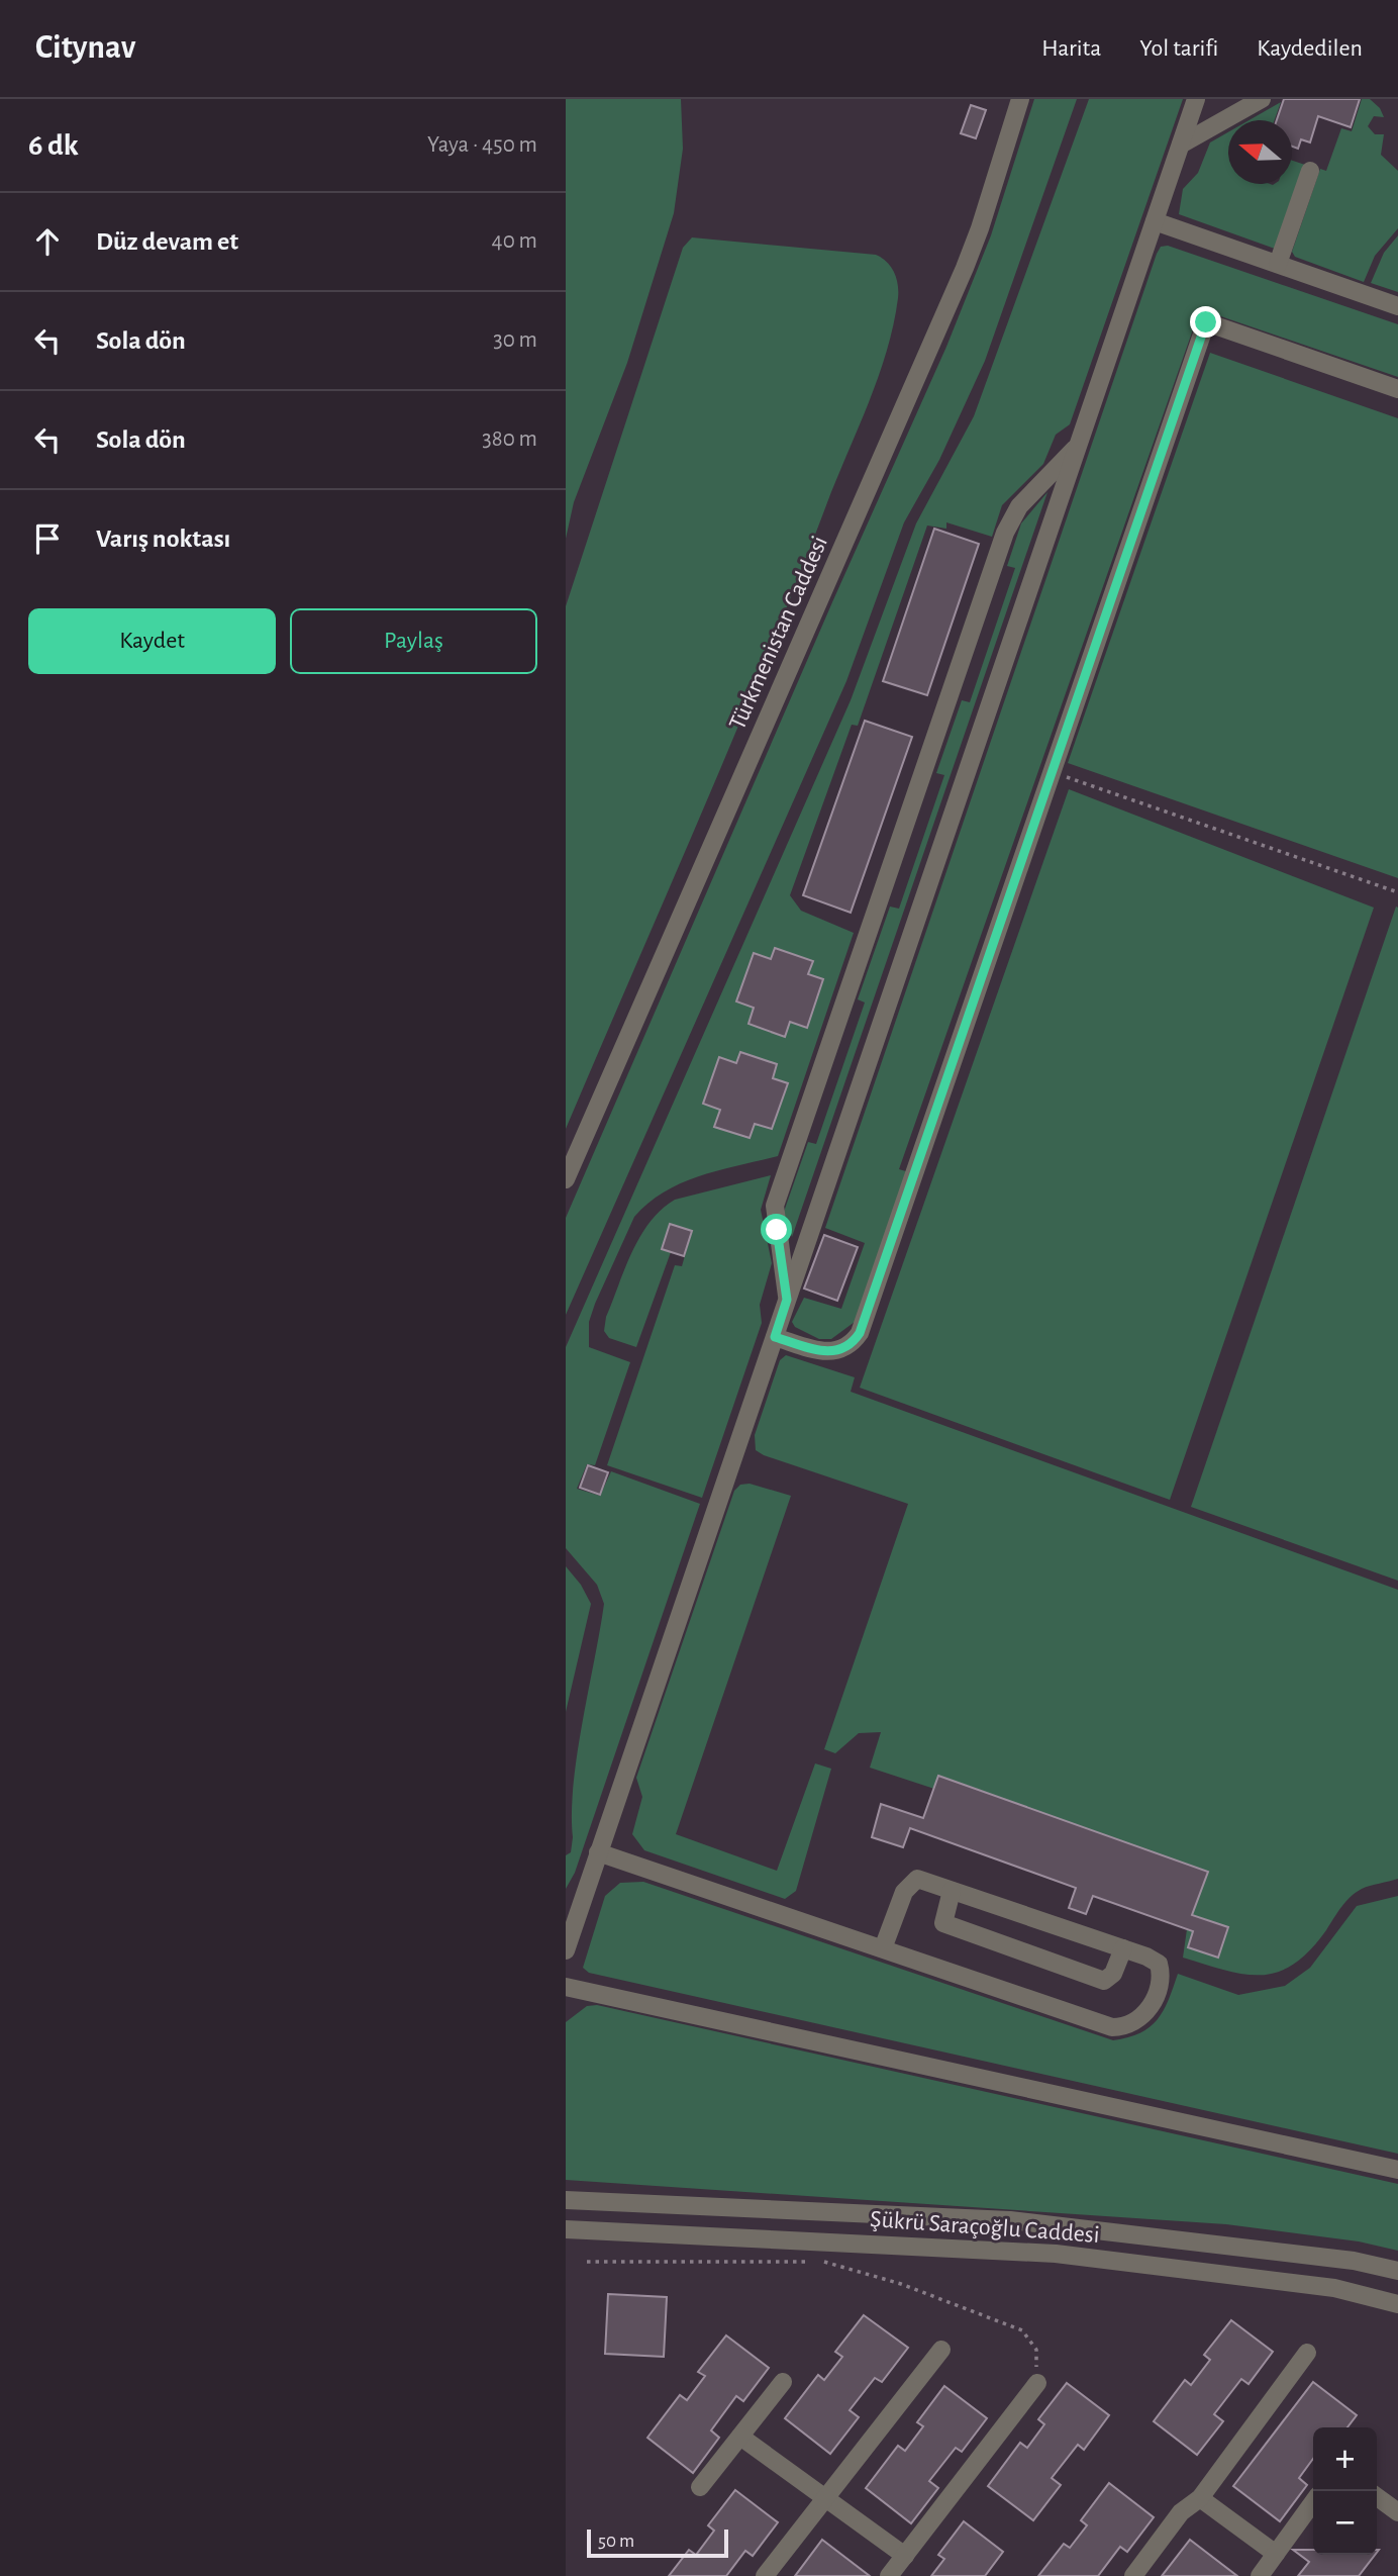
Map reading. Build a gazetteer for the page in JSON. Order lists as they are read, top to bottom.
{
  "streets": {
    "street": ["Türkmenistan Caddesi", "Şükrü Saraçoğlu Caddesi"]
  },
  "scale_bar": "50 m",
  "north": "left",
  "page": {
    "header": "Citynav",
    "nav": ["Harita", "Yol tarifi", "Kaydedilen"],
    "heading": ["6 dk", "Yaya · 450 m"],
    "list": [
      ["Düz devam et", "40 m"],
      ["Sola dön", "30 m"],
      ["Sola dön", "380 m"],
      "Varış noktası"
    ],
    "buttons": ["Kaydet", "Paylaş"],
    "map_buttons": ["+", "−"],
    "scale": "50 m"
  }
}
